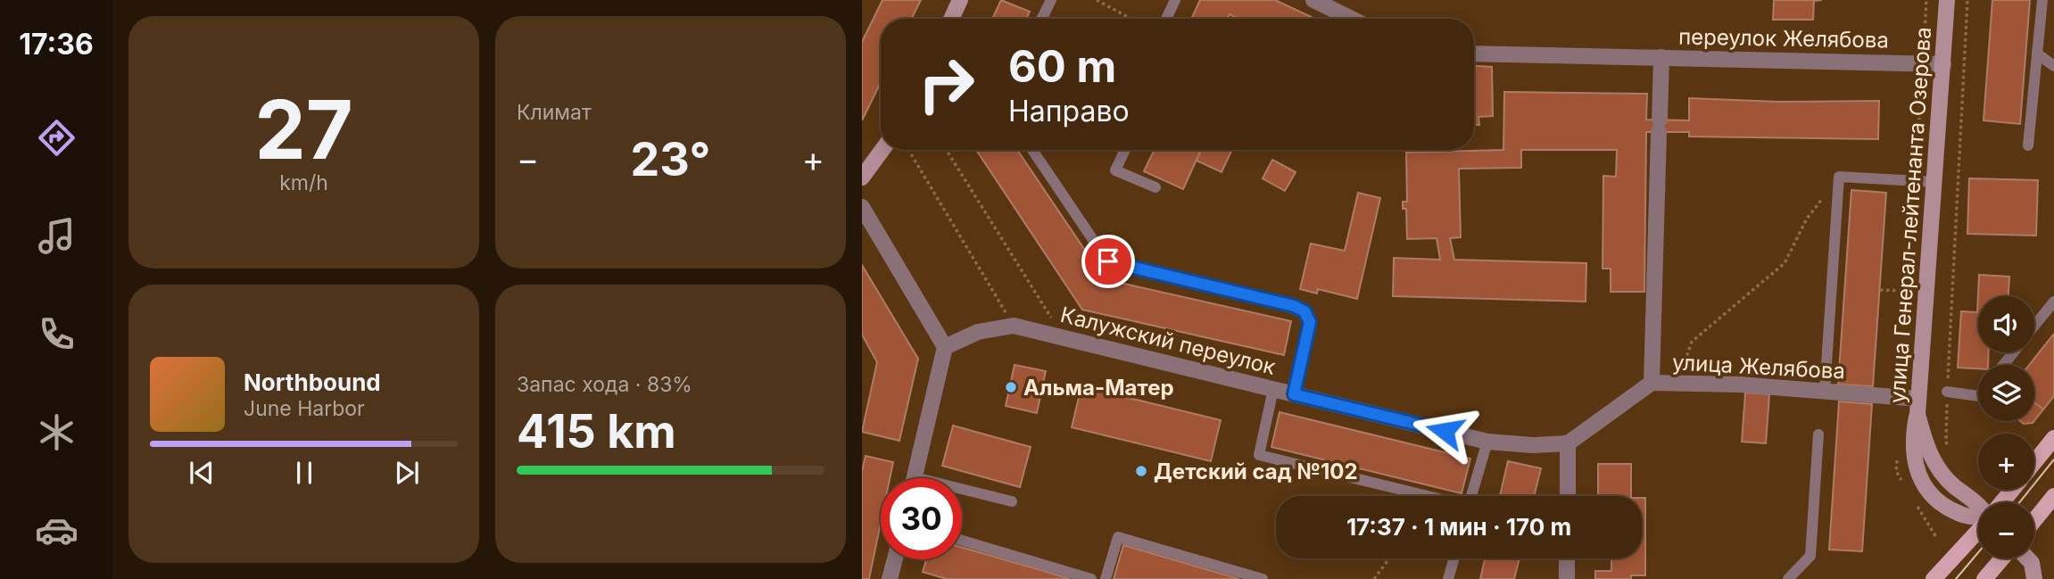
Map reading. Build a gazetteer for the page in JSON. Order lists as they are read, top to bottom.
{
  "streets": {
    "main road": ["улица Генерал-лейтенанта Озерова"],
    "street": ["переулок Желябова", "Калужский переулок", "улица Желябова"]
  },
  "crossings": [
    ["переулок Желябова", "улица Генерал-лейтенанта Озерова"],
    ["переулок Желябова", "улица Желябова"],
    ["улица Генерал-лейтенанта Озерова", "улица Желябова"],
    ["Калужский переулок", "улица Желябова"]
  ],
  "places": ["Альма-Матер", "Детский сад №102"],
  "page": {
    "tabs": "17:36",
    "tile": [
      ["27", "km/h"],
      "Климат",
      ["Запас хода · 83%", "415 km"]
    ],
    "turn": ["60 m", "Направо"],
    "heat": ["−", "23°", "+"],
    "map_buttons": ["+", "−"],
    "song": ["Northbound", "June Harbor"],
    "limit": "30",
    "trip": "17:37 · 1 мин · 170 m"
  }
}
